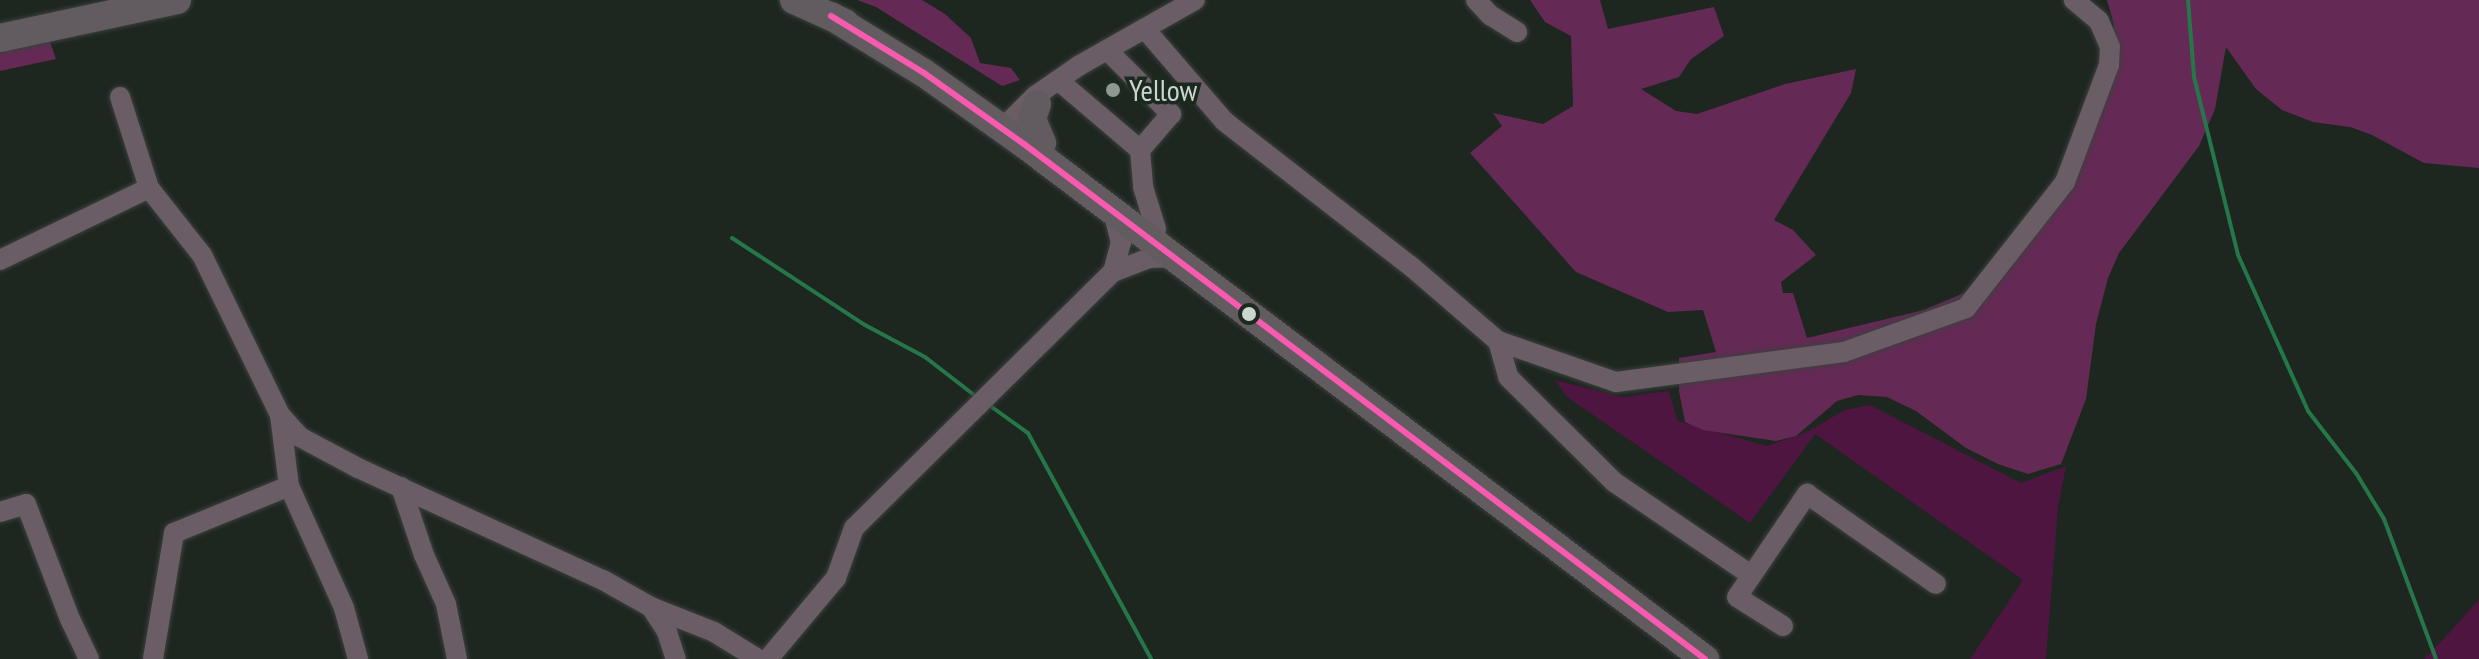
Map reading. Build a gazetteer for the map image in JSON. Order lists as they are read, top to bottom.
{
  "places": ["Yellow"]
}
